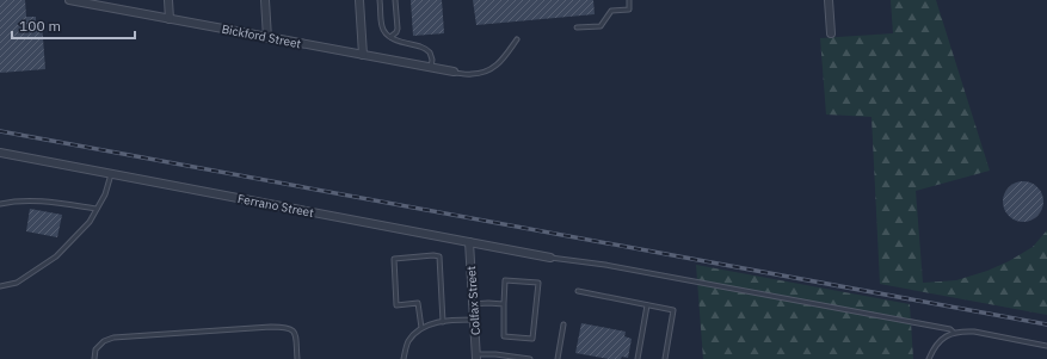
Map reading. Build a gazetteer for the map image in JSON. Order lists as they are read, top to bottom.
{
  "streets": {
    "street": ["Bickford Street", "Ferrano Street", "Colfax Street"]
  },
  "crossings": [
    ["Ferrano Street", "Colfax Street"]
  ],
  "scale_bar": "100 m"
}
